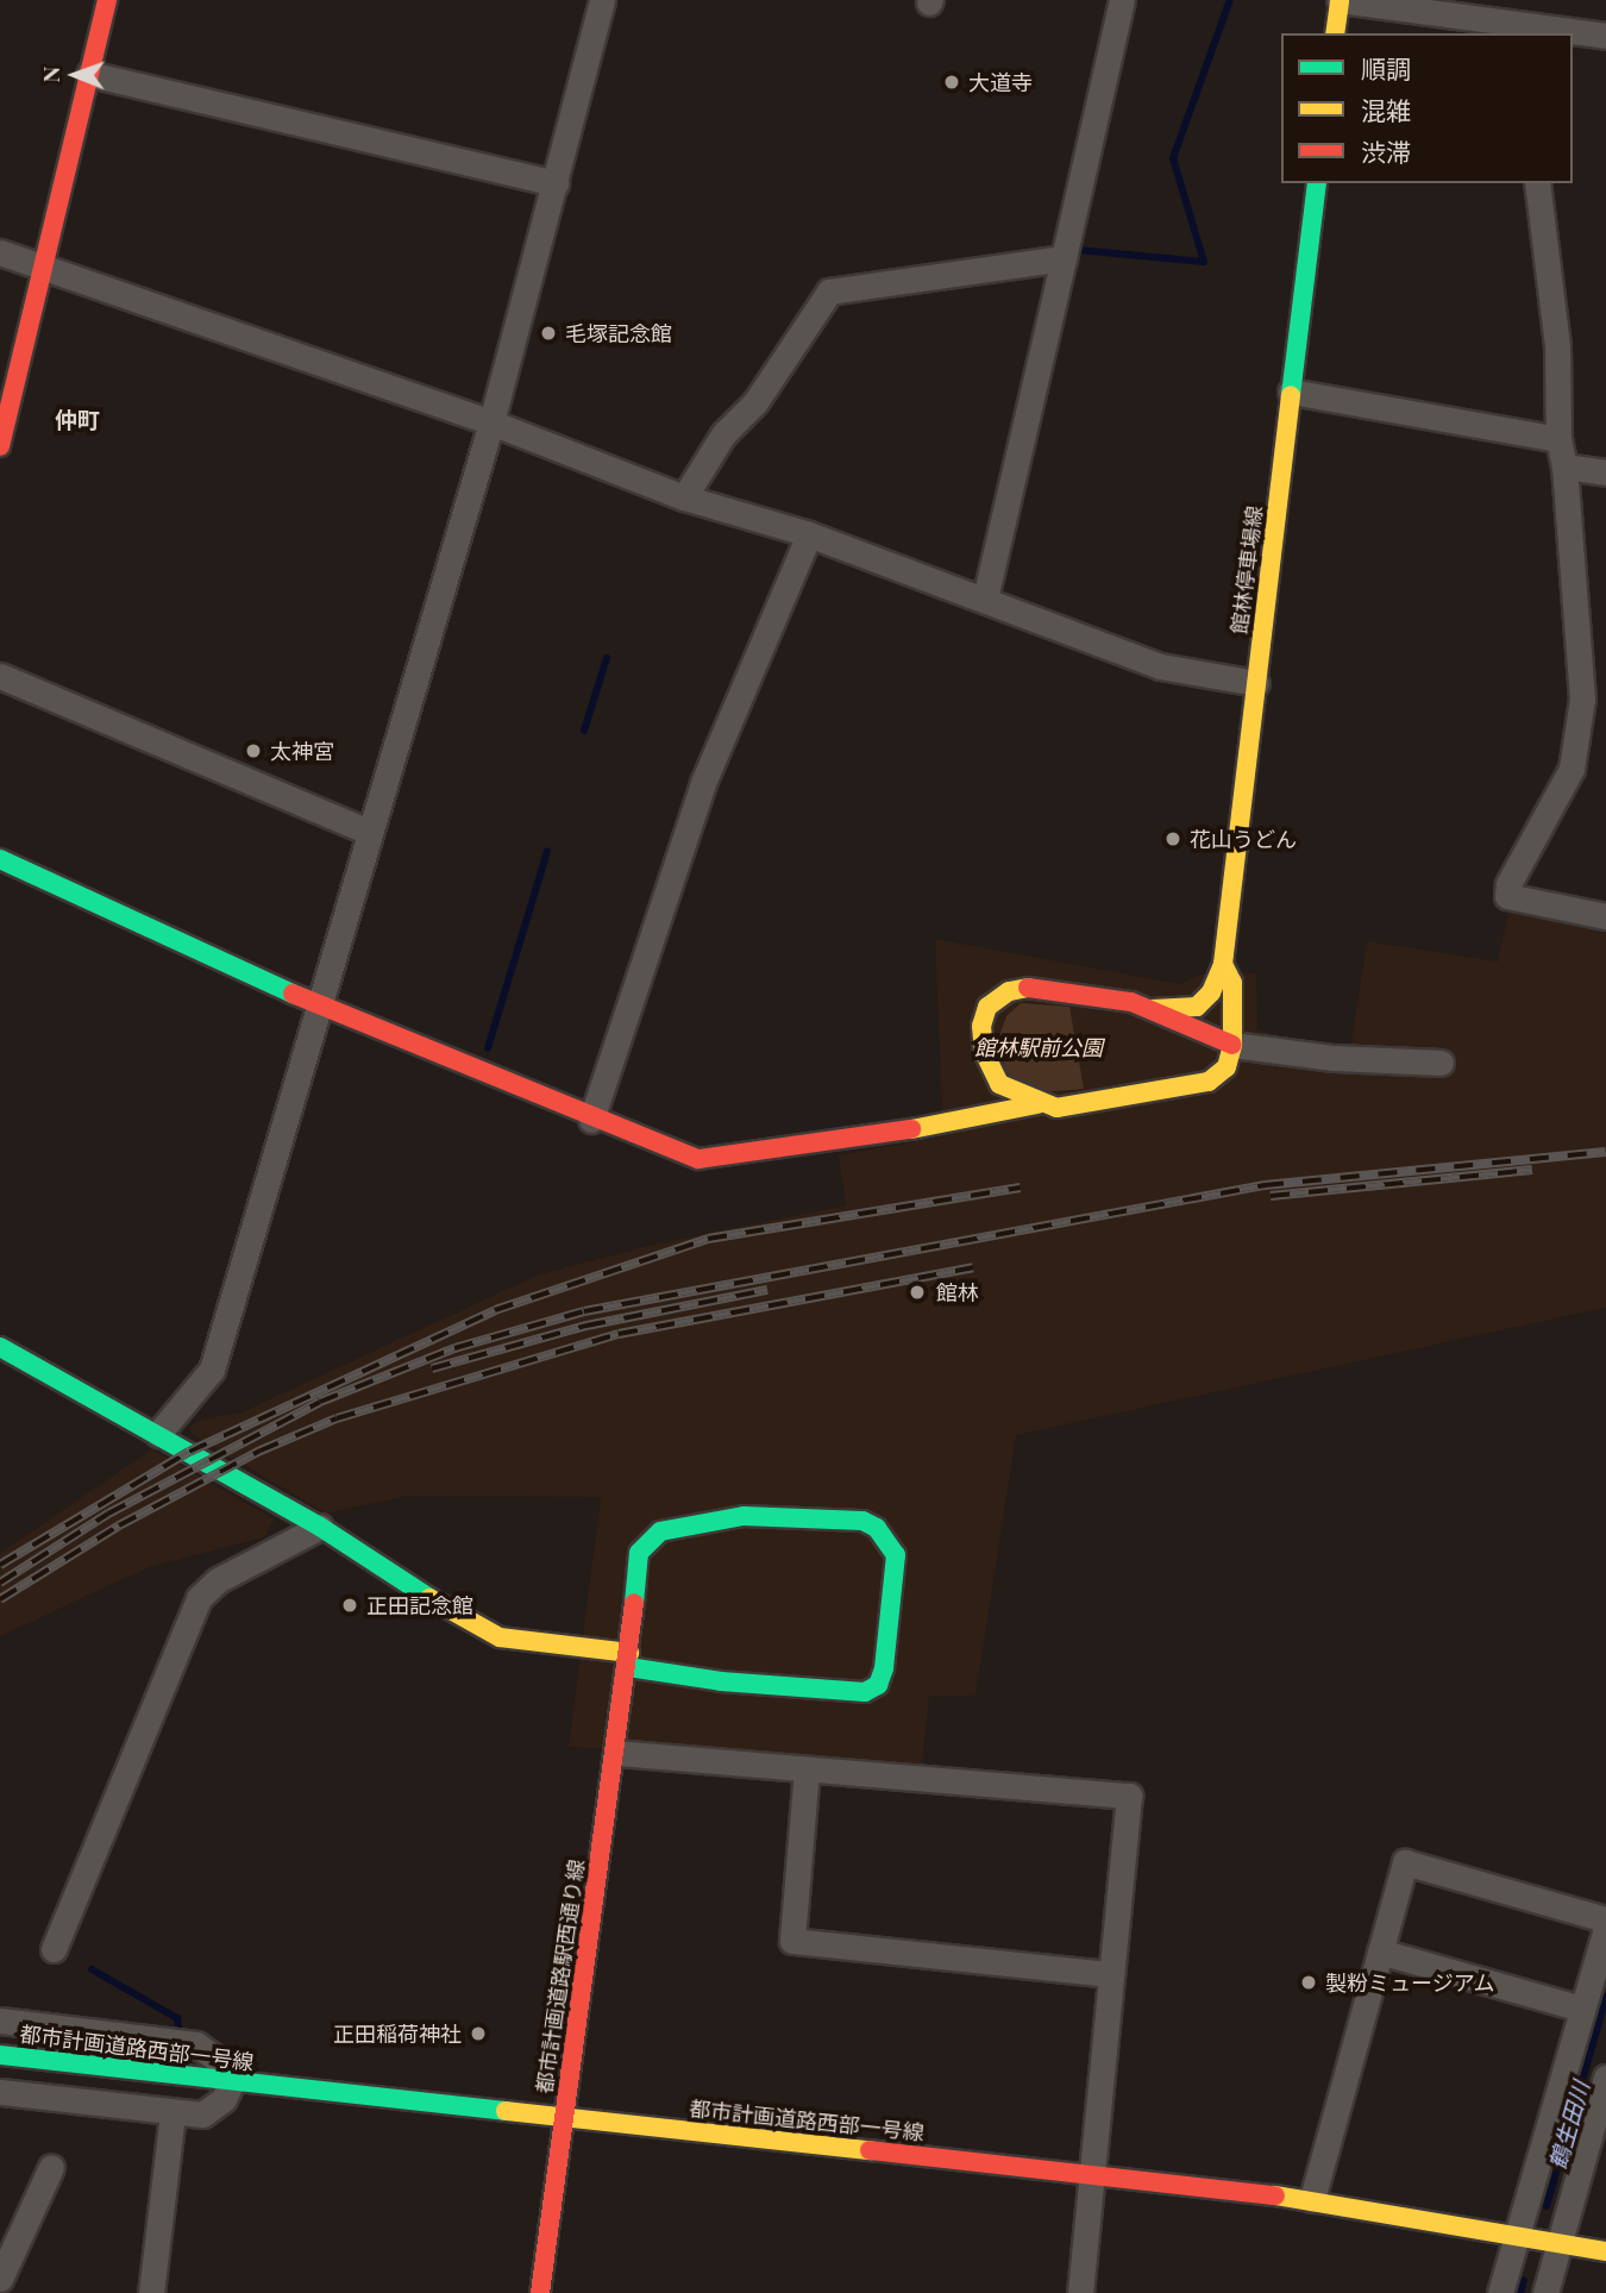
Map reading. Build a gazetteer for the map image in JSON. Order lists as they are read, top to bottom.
{
  "streets": {
    "street": ["館林停車場線", "都市計画道路駅西通り線", "都市計画道路西部一号線"]
  },
  "crossings": [
    ["都市計画道路駅西通り線", "都市計画道路西部一号線"]
  ],
  "districts": ["仲町"],
  "water": ["鶴生田川"],
  "parks": ["館林駅前公園"],
  "places": [
    "大道寺",
    "毛塚記念館",
    "太神宮",
    "花山うどん",
    "館林",
    "正田記念館",
    "製粉ミュージアム",
    "正田稲荷神社"
  ],
  "legend": ["順調", "混雑", "渋滞"],
  "north": "left"
}
